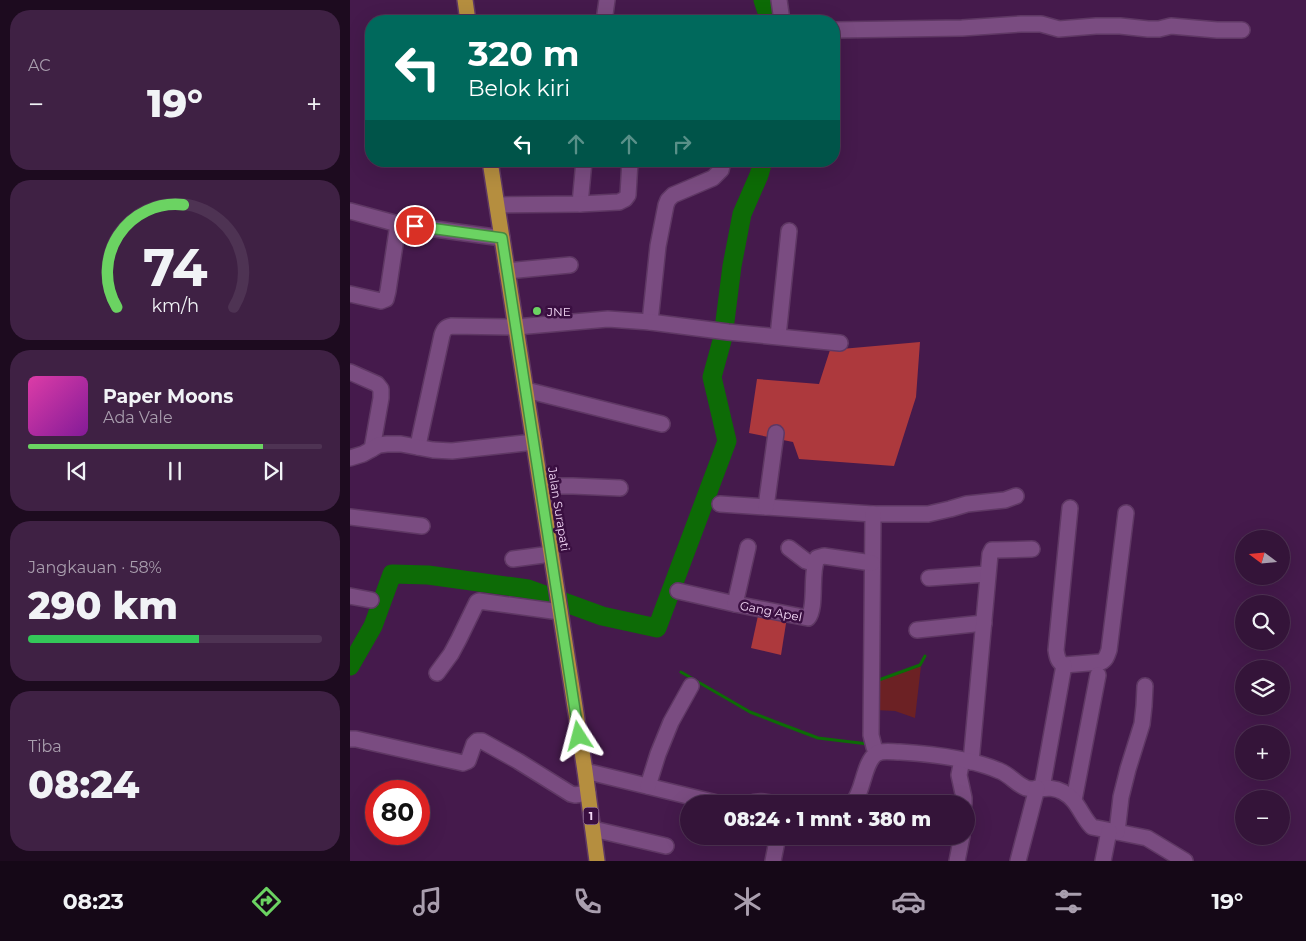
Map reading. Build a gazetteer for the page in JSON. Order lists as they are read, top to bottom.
{
  "streets": {
    "highway": ["Jalan Surapati", "1"],
    "street": ["Gang Apel"]
  },
  "places": ["JNE"],
  "north": "left",
  "page": {
    "tile": [
      "AC",
      ["Jangkauan · 58%", "290 km"],
      ["Tiba", "08:24"]
    ],
    "turn": ["320 m", "Belok kiri"],
    "heat": ["−", "19°", "+"],
    "song": ["Paper Moons", "Ada Vale"],
    "map_buttons": ["+", "−"],
    "limit": "80",
    "trip": "08:24 · 1 mnt · 380 m",
    "tabs": ["08:23", "19°"],
    "gauge": ["74", "km/h"]
  }
}
